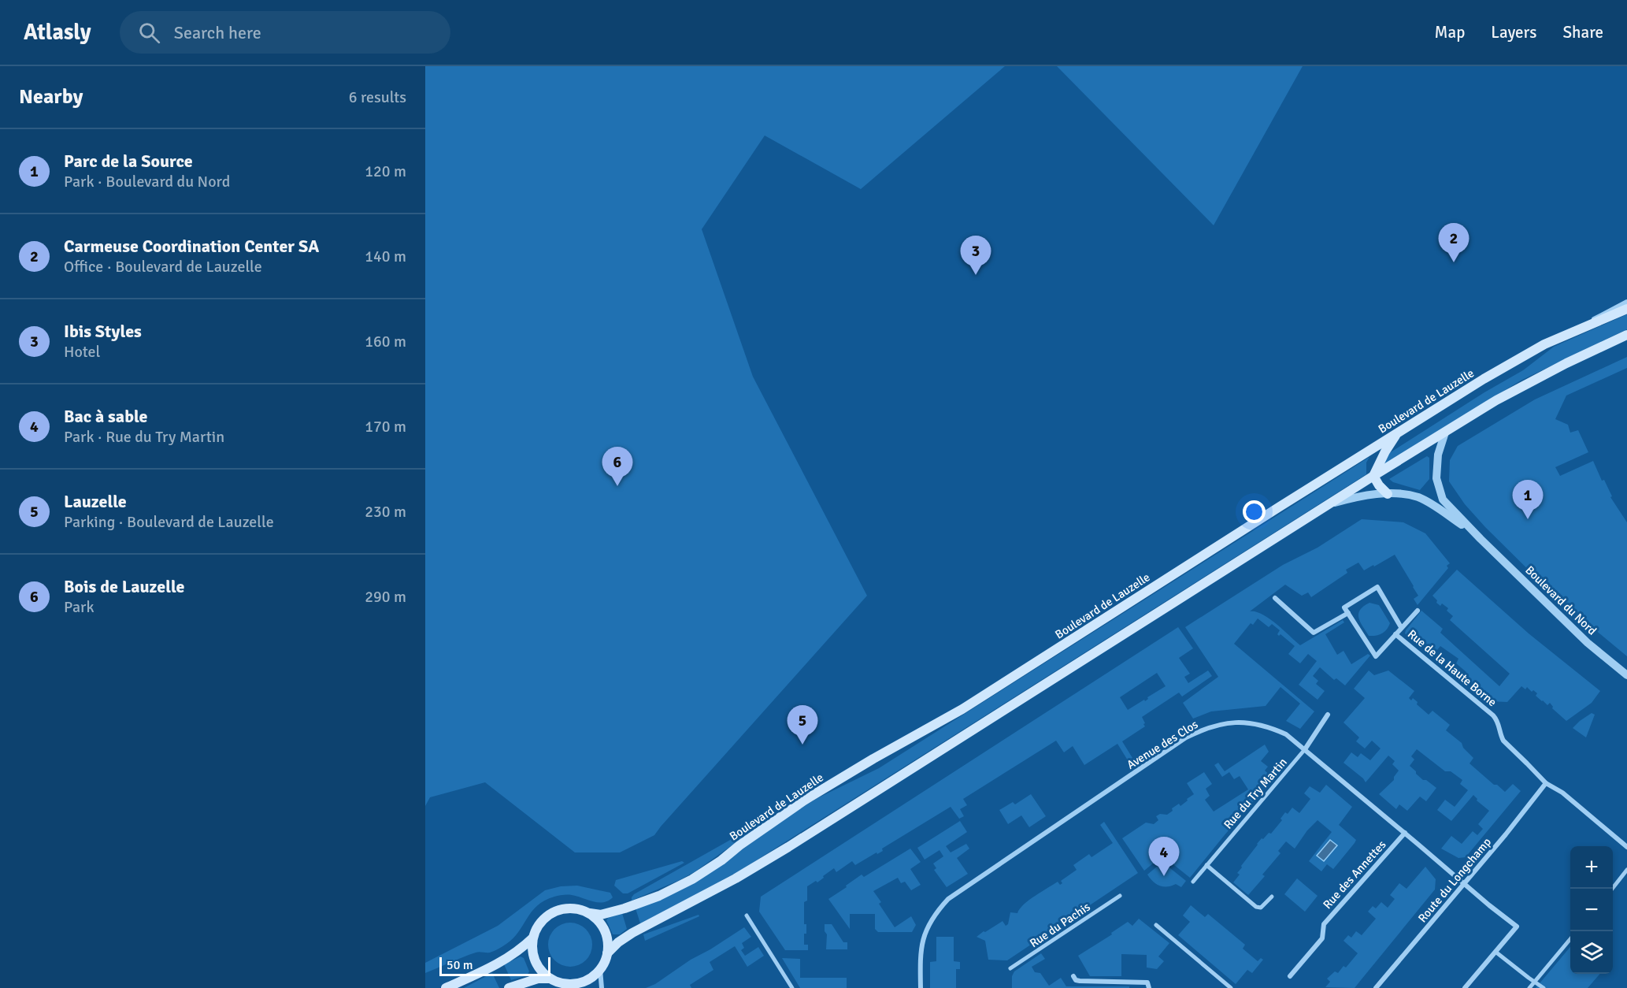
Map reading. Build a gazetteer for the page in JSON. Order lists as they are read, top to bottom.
{
  "streets": {
    "main road": ["Boulevard de Lauzelle"],
    "street": [
      "Boulevard du Nord",
      "Rue de la Haute Borne",
      "Avenue des Clos",
      "Rue du Try Martin",
      "Rue des Annettes",
      "Route du Longchamp",
      "Rue du Pachis"
    ]
  },
  "crossings": [
    ["Rue de la Haute Borne", "Route du Longchamp"],
    ["Avenue des Clos", "Rue du Try Martin"],
    ["Avenue des Clos", "Rue des Annettes"],
    ["Avenue des Clos", "Route du Longchamp"]
  ],
  "scale_bar": "50 m",
  "page": {
    "header": "Atlasly",
    "search": "Search here",
    "nav": ["Map", "Layers", "Share"],
    "heading": ["Nearby", "6 results"],
    "list": [
      {
        "mark": "1",
        "name": "Parc de la Source",
        "note": "Park · Boulevard du Nord",
        "value": "120 m"
      },
      {
        "mark": "2",
        "name": "Carmeuse Coordination Center SA",
        "note": "Office · Boulevard de Lauzelle",
        "value": "140 m"
      },
      {
        "mark": "3",
        "name": "Ibis Styles",
        "note": "Hotel",
        "value": "160 m"
      },
      {
        "mark": "4",
        "name": "Bac à sable",
        "note": "Park · Rue du Try Martin",
        "value": "170 m"
      },
      {
        "mark": "5",
        "name": "Lauzelle",
        "note": "Parking · Boulevard de Lauzelle",
        "value": "230 m"
      },
      {
        "mark": "6",
        "name": "Bois de Lauzelle",
        "note": "Park",
        "value": "290 m"
      }
    ],
    "pins": [
      "2",
      "3",
      "6",
      "1",
      "5",
      "4"
    ],
    "map_buttons": ["+", "−"],
    "scale": "50 m"
  }
}
